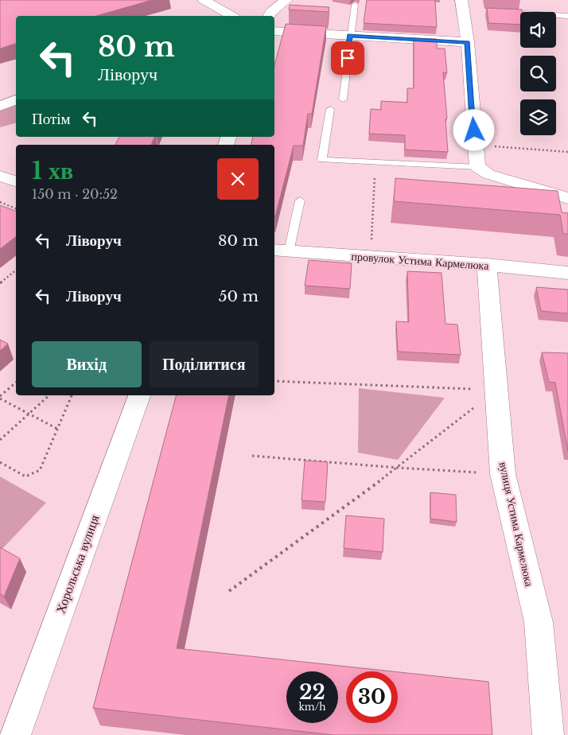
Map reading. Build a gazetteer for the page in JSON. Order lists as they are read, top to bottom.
{
  "streets": {
    "street": ["провулок Устима Кармелюка", "вулиця Устима Кармелюка", "Хорольська вулиця"]
  },
  "crossings": [
    ["провулок Устима Кармелюка", "вулиця Устима Кармелюка"]
  ],
  "page": {
    "turn": ["80 m", "Ліворуч"],
    "then": "Потім",
    "heading": ["1 хв", "150 m · 20:52"],
    "list": [
      {
        "name": "Ліворуч",
        "value": "80 m"
      },
      {
        "name": "Ліворуч",
        "value": "50 m"
      }
    ],
    "buttons": ["Вихід", "Поділитися"],
    "speed": "22 km/h",
    "limit": "30"
  }
}
